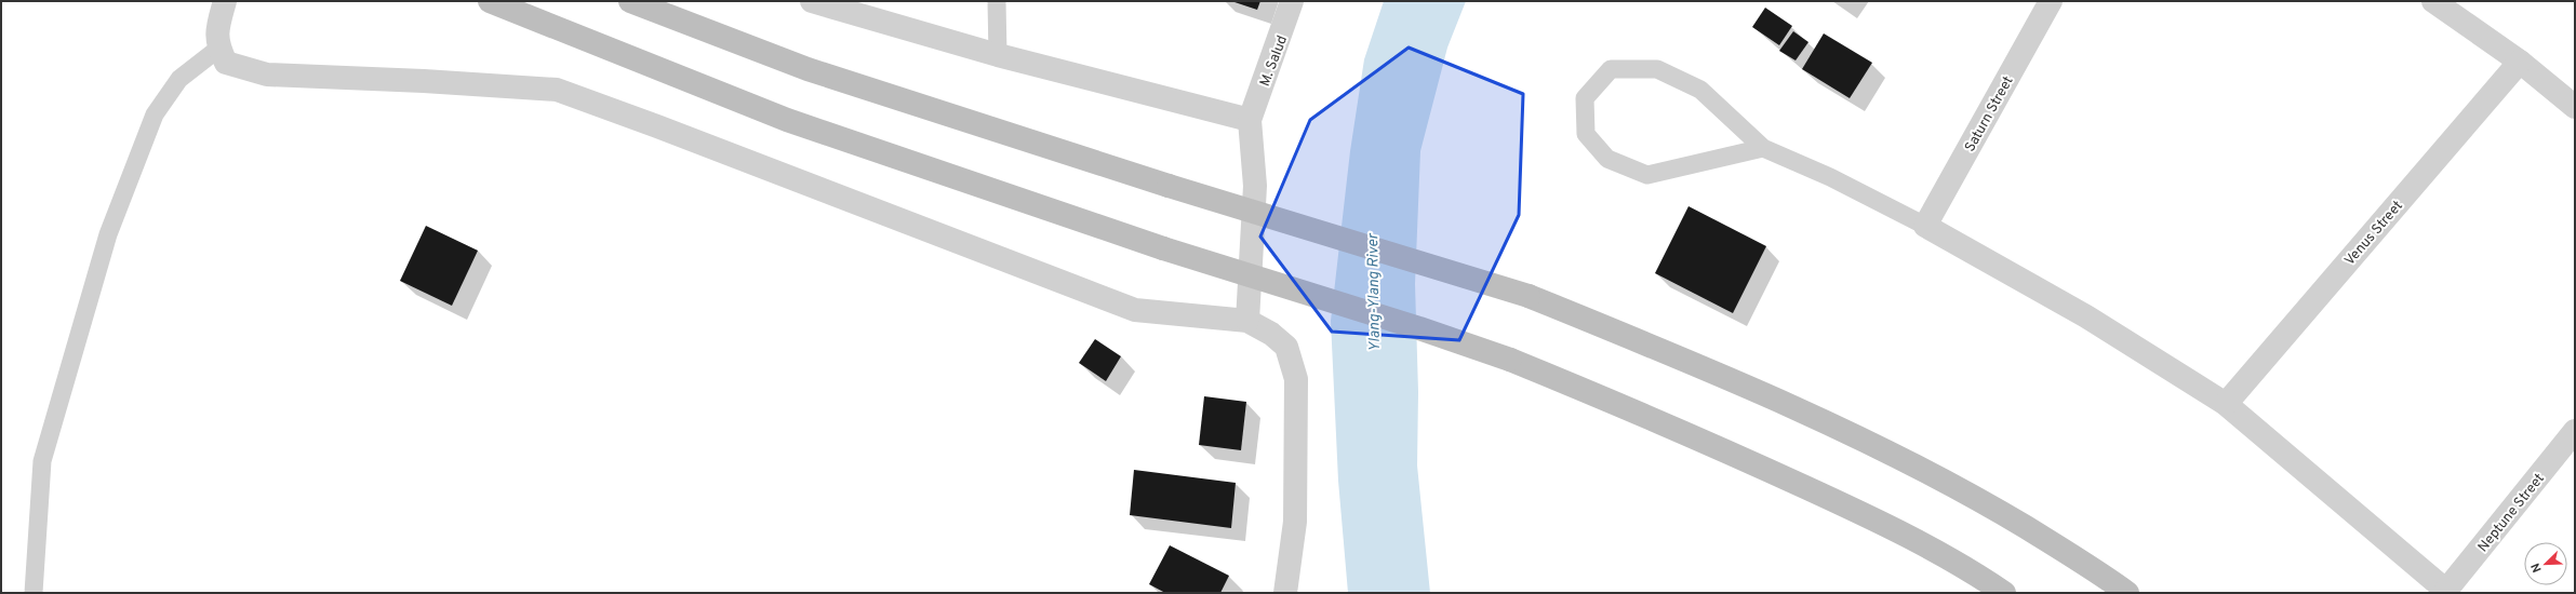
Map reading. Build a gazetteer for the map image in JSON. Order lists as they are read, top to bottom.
{
  "streets": {
    "street": [
      "M. Salud",
      "Saturn Street",
      "Venus Street",
      "Neptune Street"
    ]
  },
  "water": ["Ylang-Ylang River"],
  "north": "bottom left"
}
